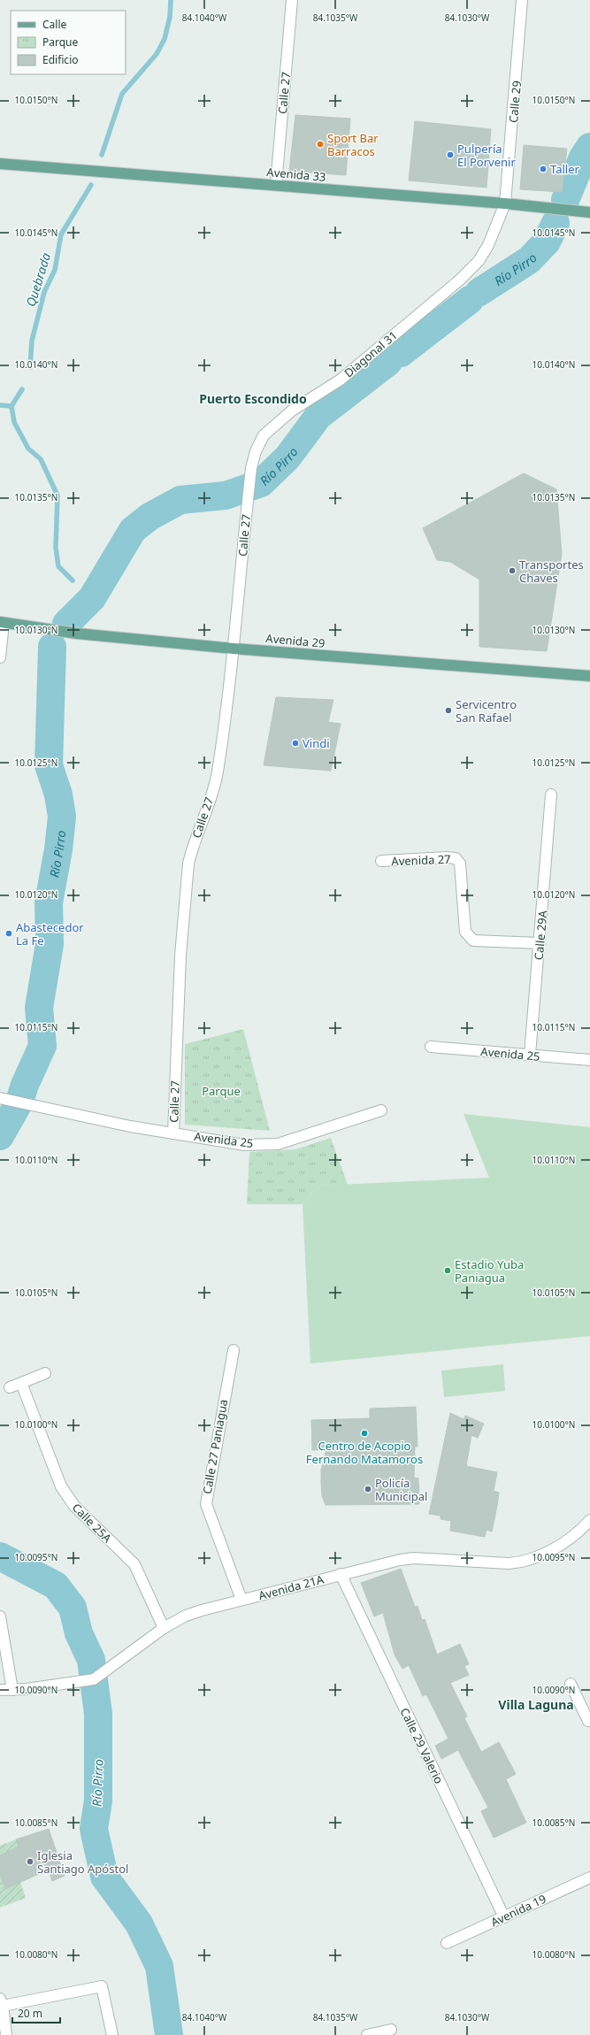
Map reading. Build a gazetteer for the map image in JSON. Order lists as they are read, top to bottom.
{
  "streets": {
    "main road": ["Avenida 33", "Avenida 29"],
    "street": [
      "Calle 27",
      "Calle 29",
      "Diagonal 31",
      "Avenida 27",
      "Calle 29A",
      "Avenida 25",
      "Calle 27 Paniagua",
      "Calle 25A",
      "Avenida 21A",
      "Calle 29 Valerio",
      "Avenida 19"
    ]
  },
  "crossings": [
    ["Calle 27", "Avenida 33"],
    ["Calle 27", "Diagonal 31"],
    ["Calle 27", "Avenida 29"],
    ["Calle 27", "Avenida 25"],
    ["Calle 29", "Avenida 33"],
    ["Calle 29", "Diagonal 31"],
    ["Avenida 33", "Diagonal 31"],
    ["Avenida 27", "Calle 29A"],
    ["Calle 29A", "Avenida 25"],
    ["Calle 27 Paniagua", "Avenida 21A"],
    ["Calle 25A", "Avenida 21A"],
    ["Avenida 21A", "Calle 29 Valerio"],
    ["Calle 29 Valerio", "Avenida 19"]
  ],
  "districts": ["Puerto Escondido", "Villa Laguna"],
  "water": ["Río Pirro", "Quebrada"],
  "parks": ["Parque"],
  "places": [
    "Sport Bar Barracos",
    "Pulpería El Porvenir",
    "Taller",
    "Transportes Chaves",
    "Servicentro San Rafael",
    "Vindi",
    "Abastecedor La Fe",
    "Estadio Yuba Paniagua",
    "Centro de Acopio Fernando Matamoros",
    "Policía Municipal",
    "Iglesia Santiago Apóstol"
  ],
  "legend": ["Calle", "Parque", "Edificio"],
  "scale_bar": "20 m",
  "coordinates": [
    "84.1040°W",
    "84.1035°W",
    "84.1030°W",
    "10.0150°N",
    "10.0145°N",
    "10.0140°N",
    "10.0135°N",
    "10.0130°N",
    "10.0125°N",
    "10.0120°N",
    "10.0115°N",
    "10.0110°N",
    "10.0105°N",
    "10.0100°N",
    "10.0095°N",
    "10.0090°N",
    "10.0085°N",
    "10.0080°N"
  ]
}
